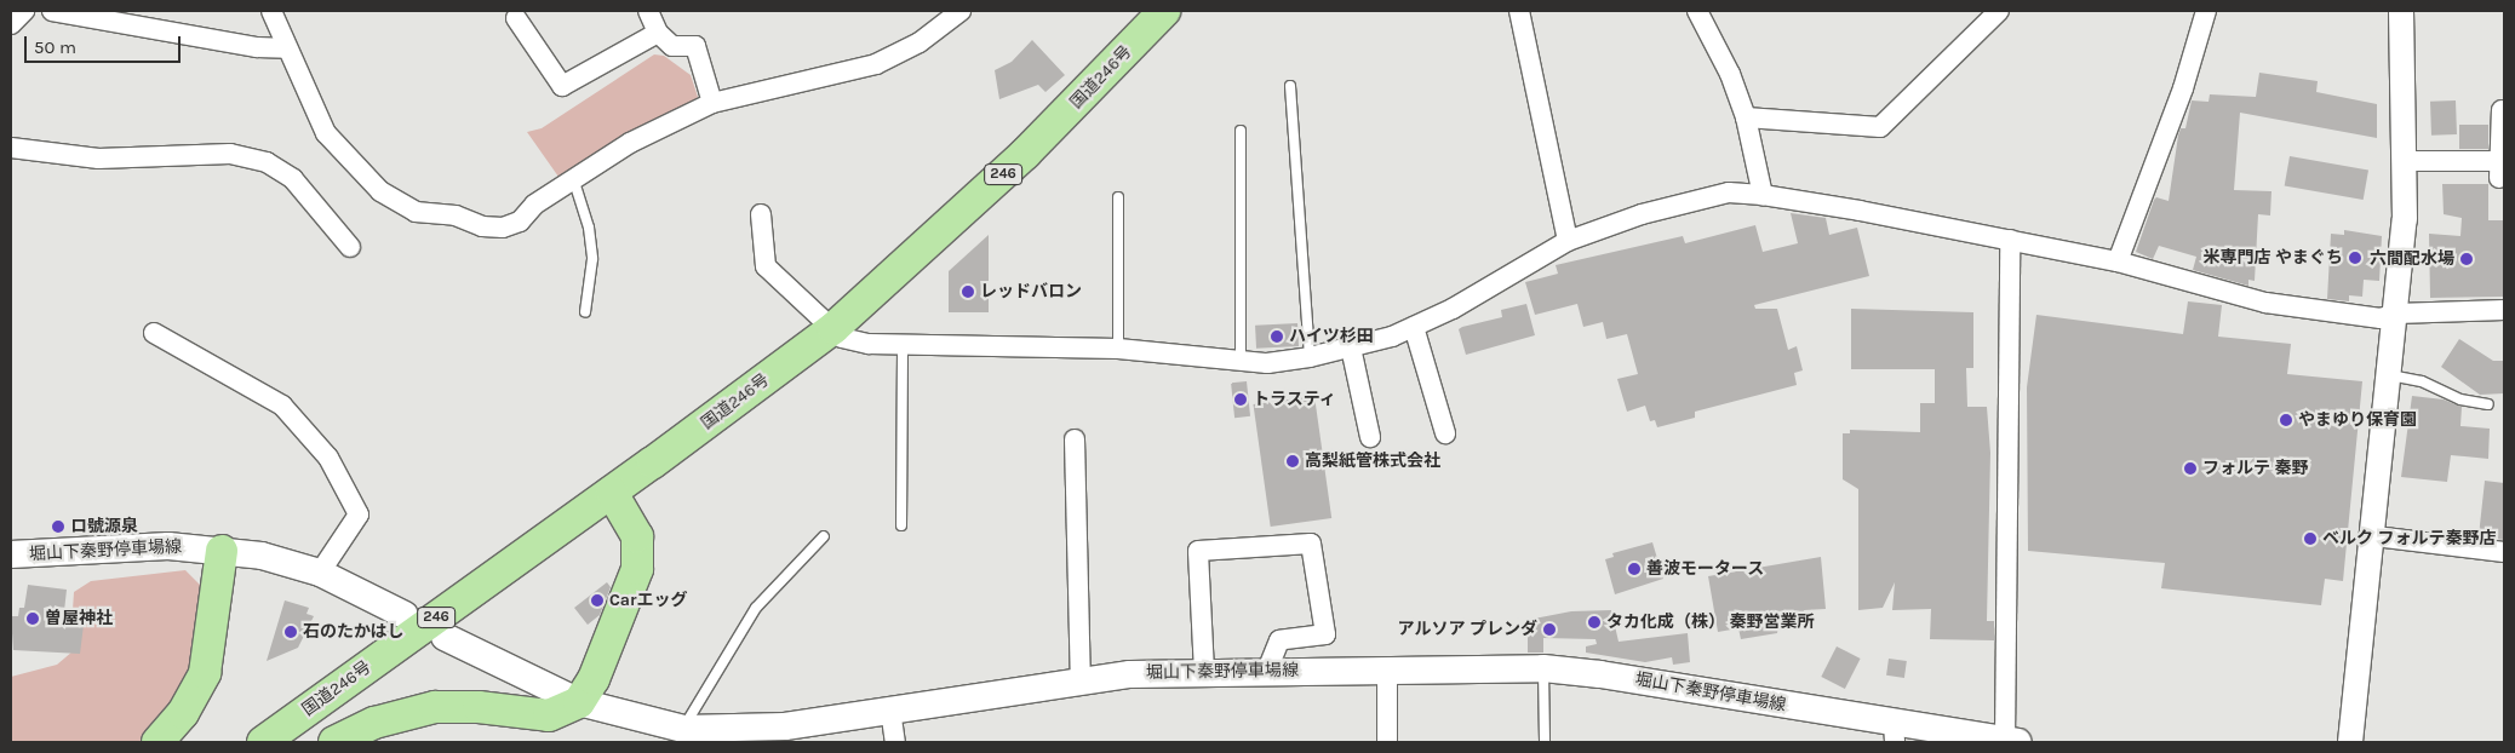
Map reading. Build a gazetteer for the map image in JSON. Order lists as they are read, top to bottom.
{
  "streets": {
    "highway": ["国道246号", "246"],
    "main road": ["堀山下秦野停車場線"]
  },
  "places": [
    "米専門店 やまぐち",
    "六間配水場",
    "レッドバロン",
    "ハイツ杉田",
    "トラスティ",
    "やまゆり保育園",
    "高梨紙管株式会社",
    "フォルテ 秦野",
    "ロ號源泉",
    "ベルク フォルテ秦野店",
    "善波モータース",
    "Carエッグ",
    "曽屋神社",
    "タカ化成（株） 秦野営業所",
    "アルソア プレンダ",
    "石のたかはし"
  ],
  "scale_bar": "50 m"
}
